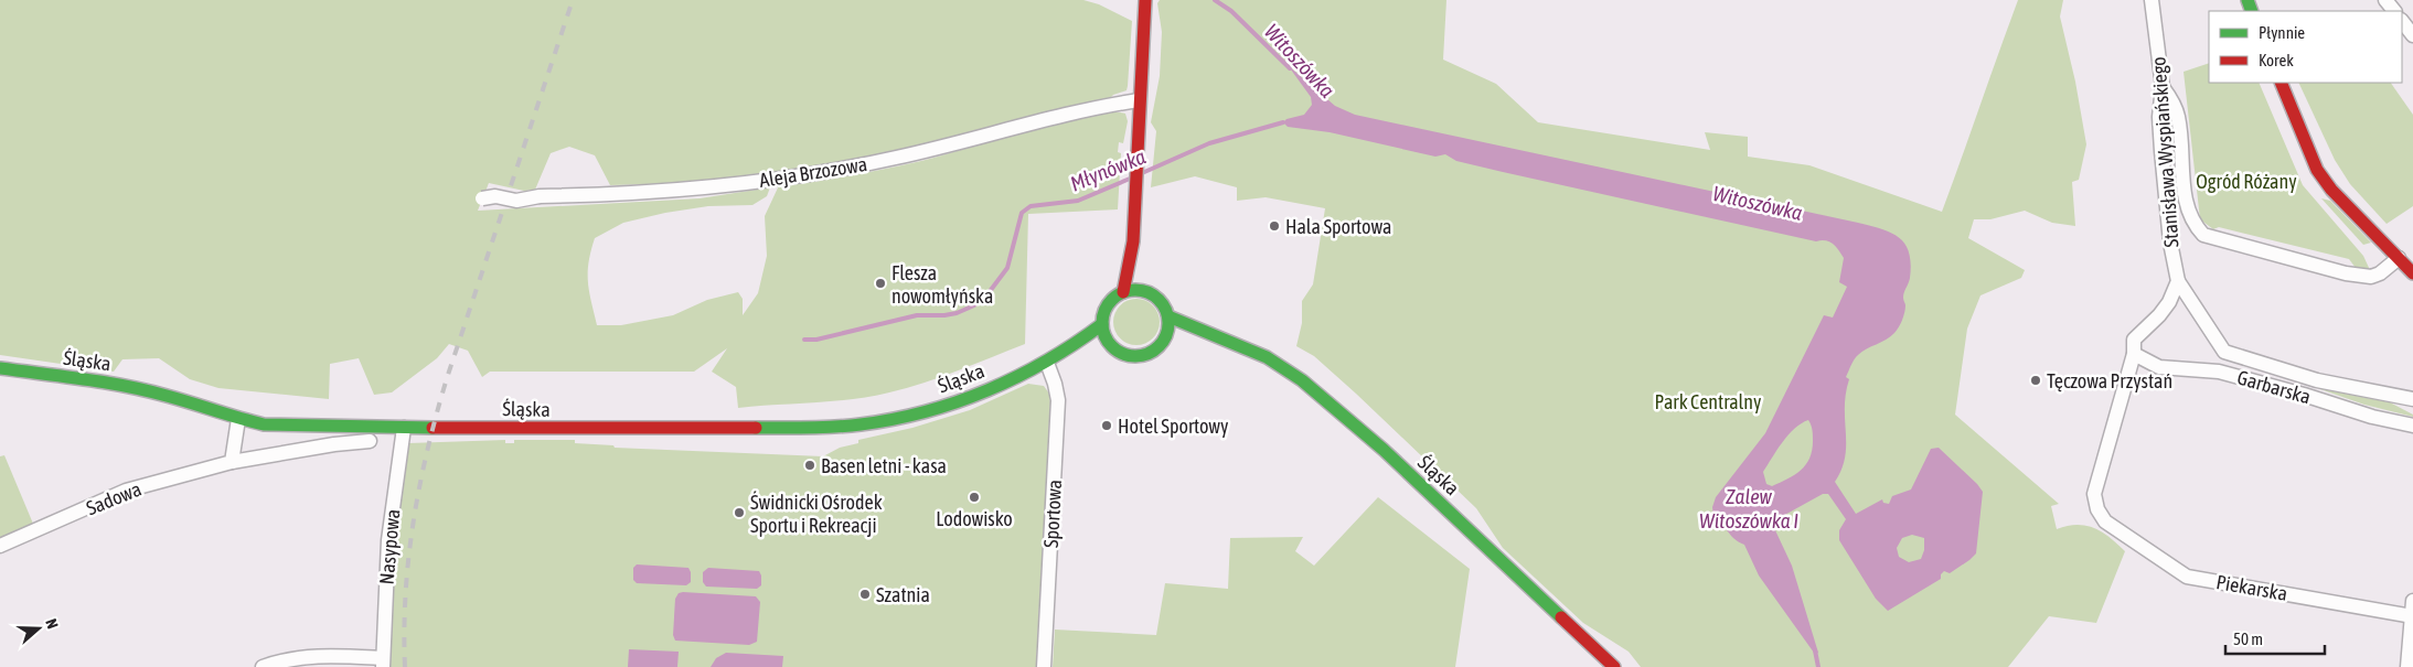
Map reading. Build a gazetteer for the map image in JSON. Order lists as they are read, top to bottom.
{
  "streets": {
    "street": [
      "Stanisława Wyspiańskiego",
      "Aleja Brzozowa",
      "Śląska",
      "Garbarska",
      "Sadowa",
      "Sportowa",
      "Nasypowa",
      "Piekarska"
    ]
  },
  "crossings": [
    ["Stanisława Wyspiańskiego", "Garbarska"],
    ["Śląska", "Sportowa"],
    ["Śląska", "Nasypowa"],
    ["Garbarska", "Piekarska"]
  ],
  "water": ["Witoszówka", "Młynówka", "Zalew Witoszówka I"],
  "parks": ["Ogród Różany", "Park Centralny"],
  "places": [
    "Hala Sportowa",
    "Flesza nowomłyńska",
    "Tęczowa Przystań",
    "Hotel Sportowy",
    "Basen letni - kasa",
    "Lodowisko",
    "Świdnicki Ośrodek Sportu i Rekreacji",
    "Szatnia"
  ],
  "legend": ["Płynnie", "Korek"],
  "scale_bar": "50 m",
  "north": "right"
}
